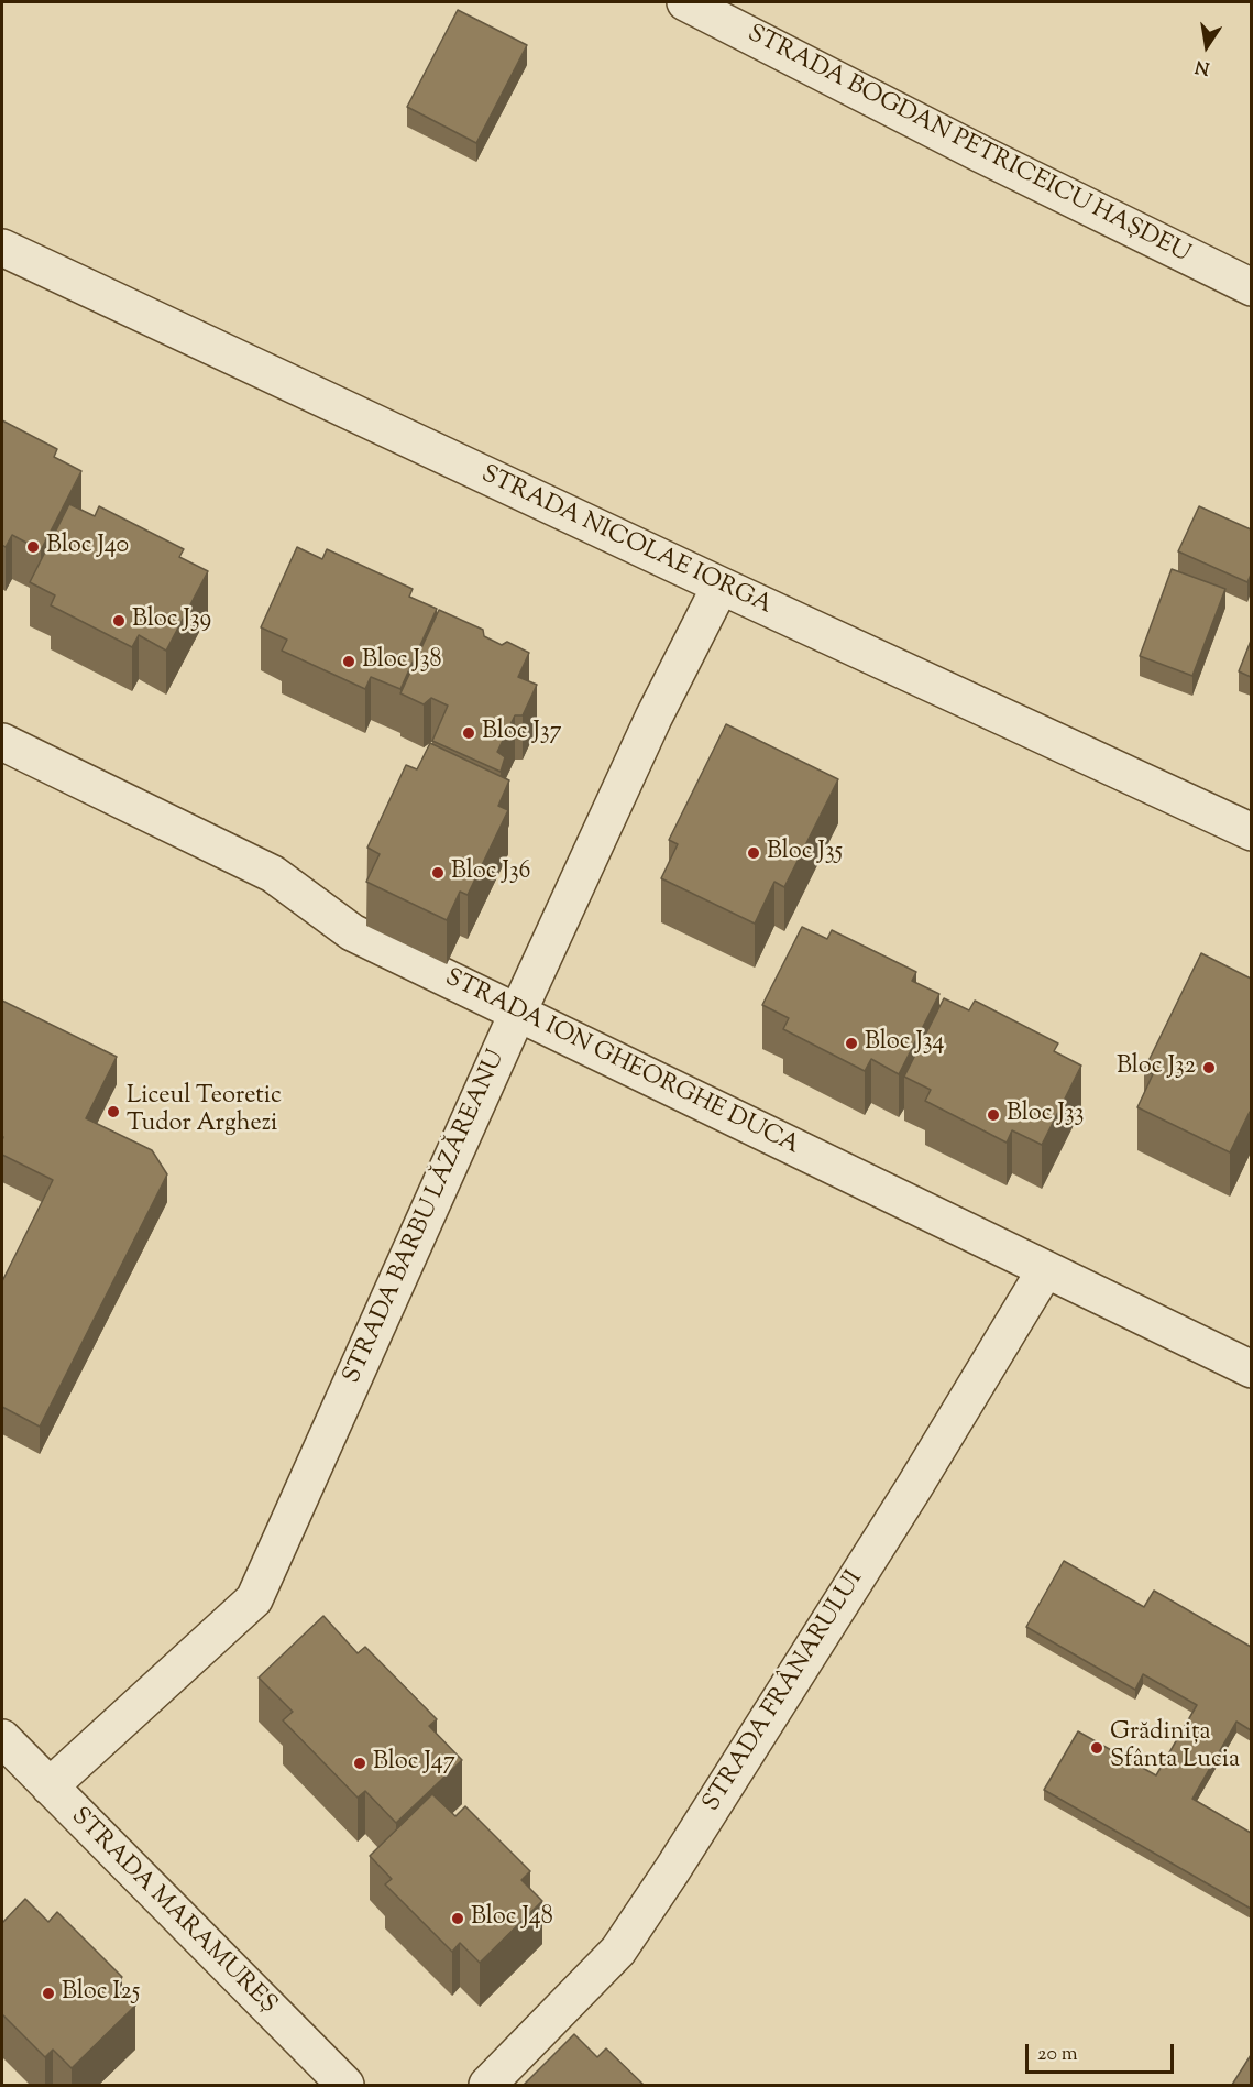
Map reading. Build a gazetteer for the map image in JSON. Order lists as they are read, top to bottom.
{
  "streets": {
    "street": [
      "STRADA BOGDAN PETRICEICU HAȘDEU",
      "STRADA NICOLAE IORGA",
      "STRADA ION GHEORGHE DUCA",
      "STRADA BARBU LĂZĂREANU",
      "STRADA FRÂNARULUI",
      "STRADA MARAMUREȘ"
    ]
  },
  "crossings": [
    ["STRADA NICOLAE IORGA", "STRADA BARBU LĂZĂREANU"],
    ["STRADA ION GHEORGHE DUCA", "STRADA BARBU LĂZĂREANU"],
    ["STRADA ION GHEORGHE DUCA", "STRADA FRÂNARULUI"],
    ["STRADA BARBU LĂZĂREANU", "STRADA MARAMUREȘ"]
  ],
  "places": [
    "Bloc J40",
    "Bloc J39",
    "Bloc J38",
    "Bloc J37",
    "Bloc J35",
    "Bloc J36",
    "Bloc J34",
    "Bloc J32",
    "Liceul Teoretic Tudor Arghezi",
    "Bloc J33",
    "Grădinița Sfânta Lucia",
    "Bloc J47",
    "Bloc J48",
    "Bloc I25"
  ],
  "scale_bar": "20 m",
  "north": "bottom"
}
